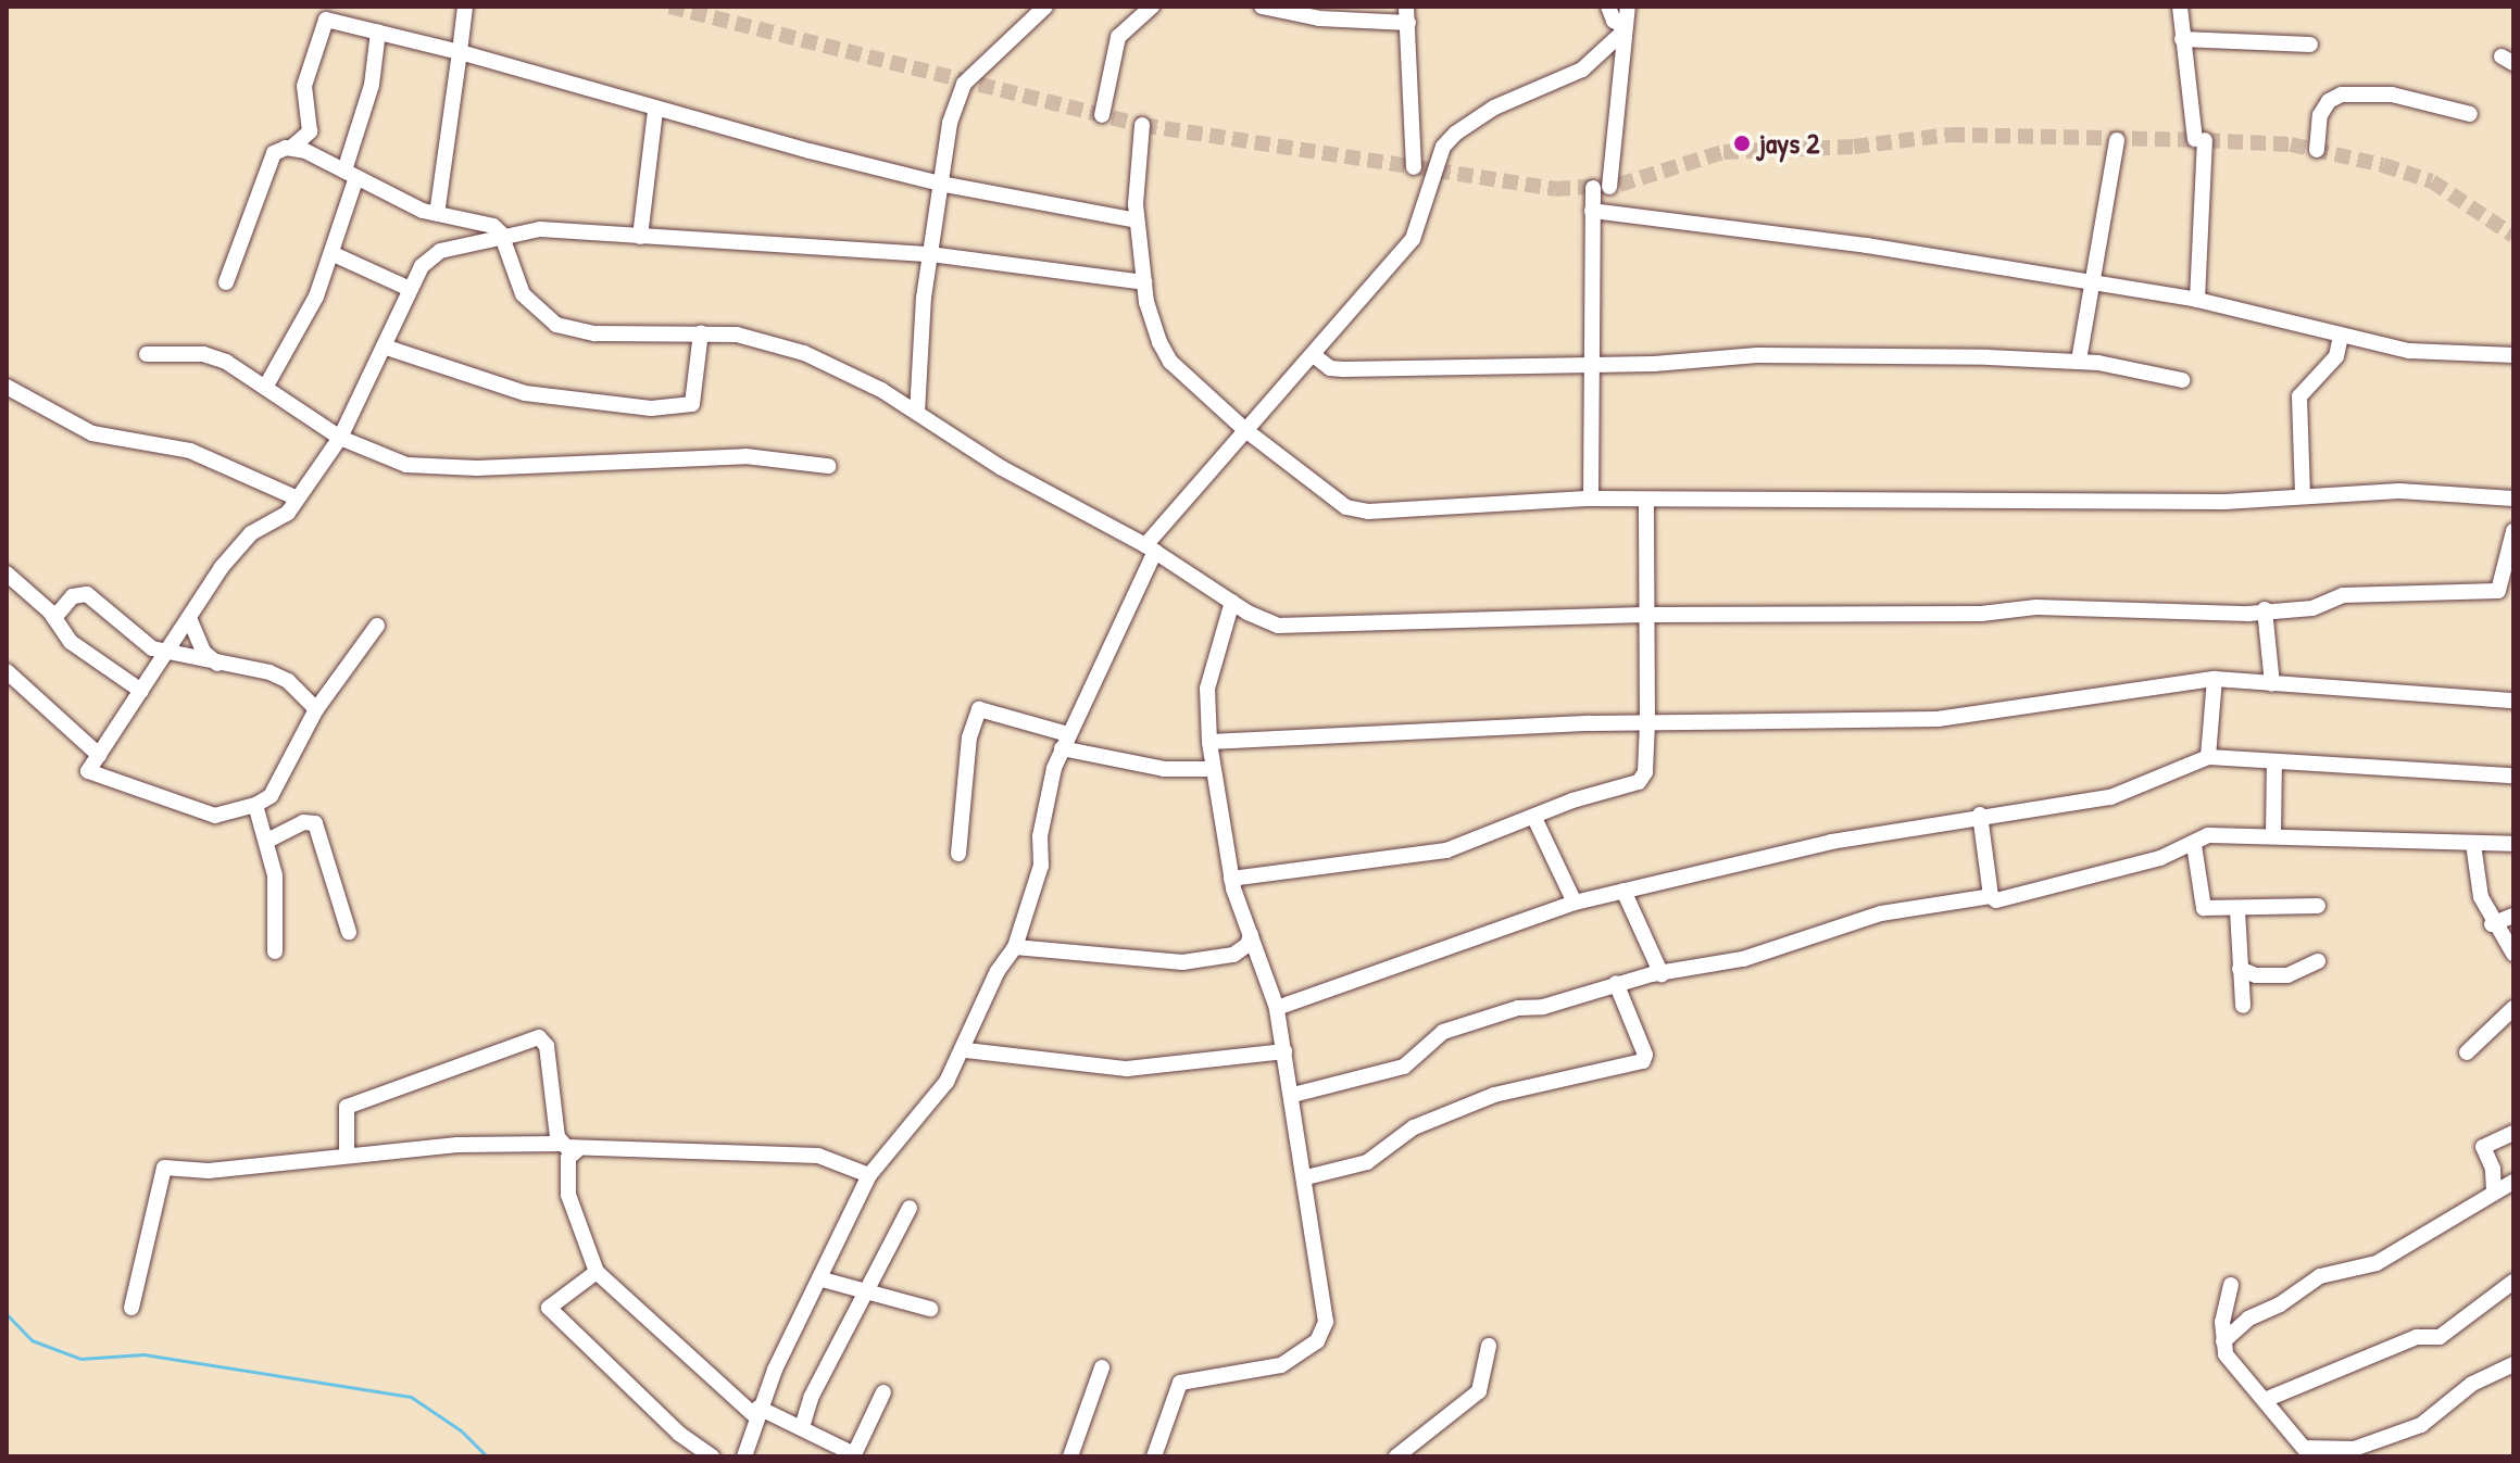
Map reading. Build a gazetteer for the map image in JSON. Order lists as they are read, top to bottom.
{
  "places": ["jays 2"]
}
